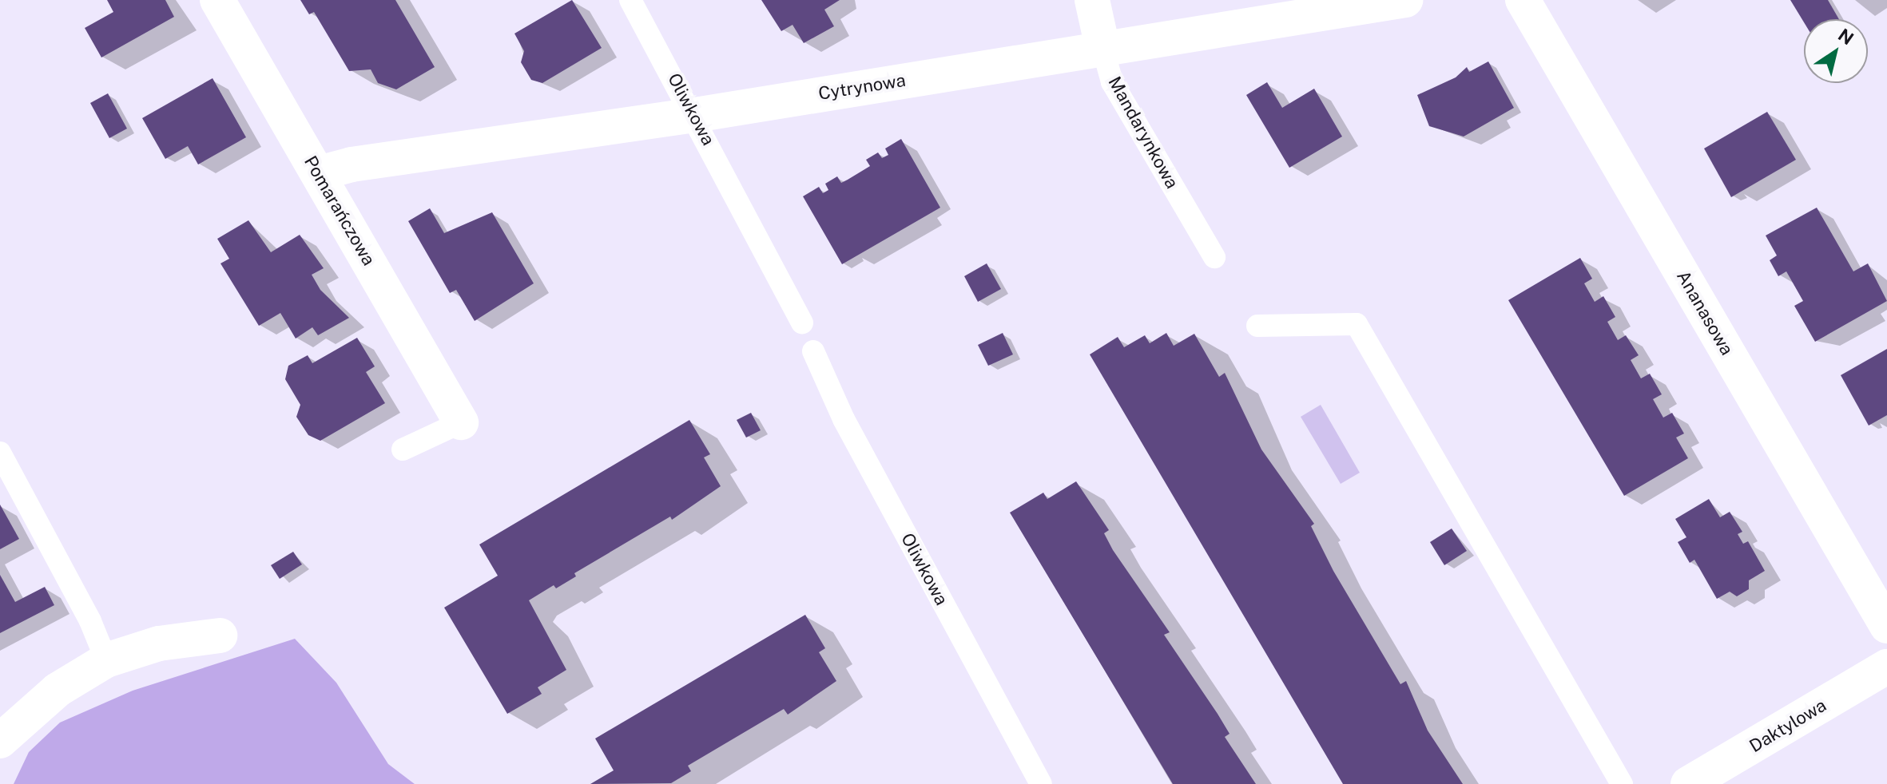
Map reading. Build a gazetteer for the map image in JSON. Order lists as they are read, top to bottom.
{
  "streets": {
    "street": [
      "Cytrynowa",
      "Mandarynkowa",
      "Pomarańczowa",
      "Ananasowa",
      "Daktylowa"
    ],
    "lane": ["Oliwkowa"]
  },
  "crossings": [
    ["Cytrynowa", "Oliwkowa"],
    ["Cytrynowa", "Mandarynkowa"],
    ["Cytrynowa", "Pomarańczowa"]
  ],
  "north": "top right"
}
